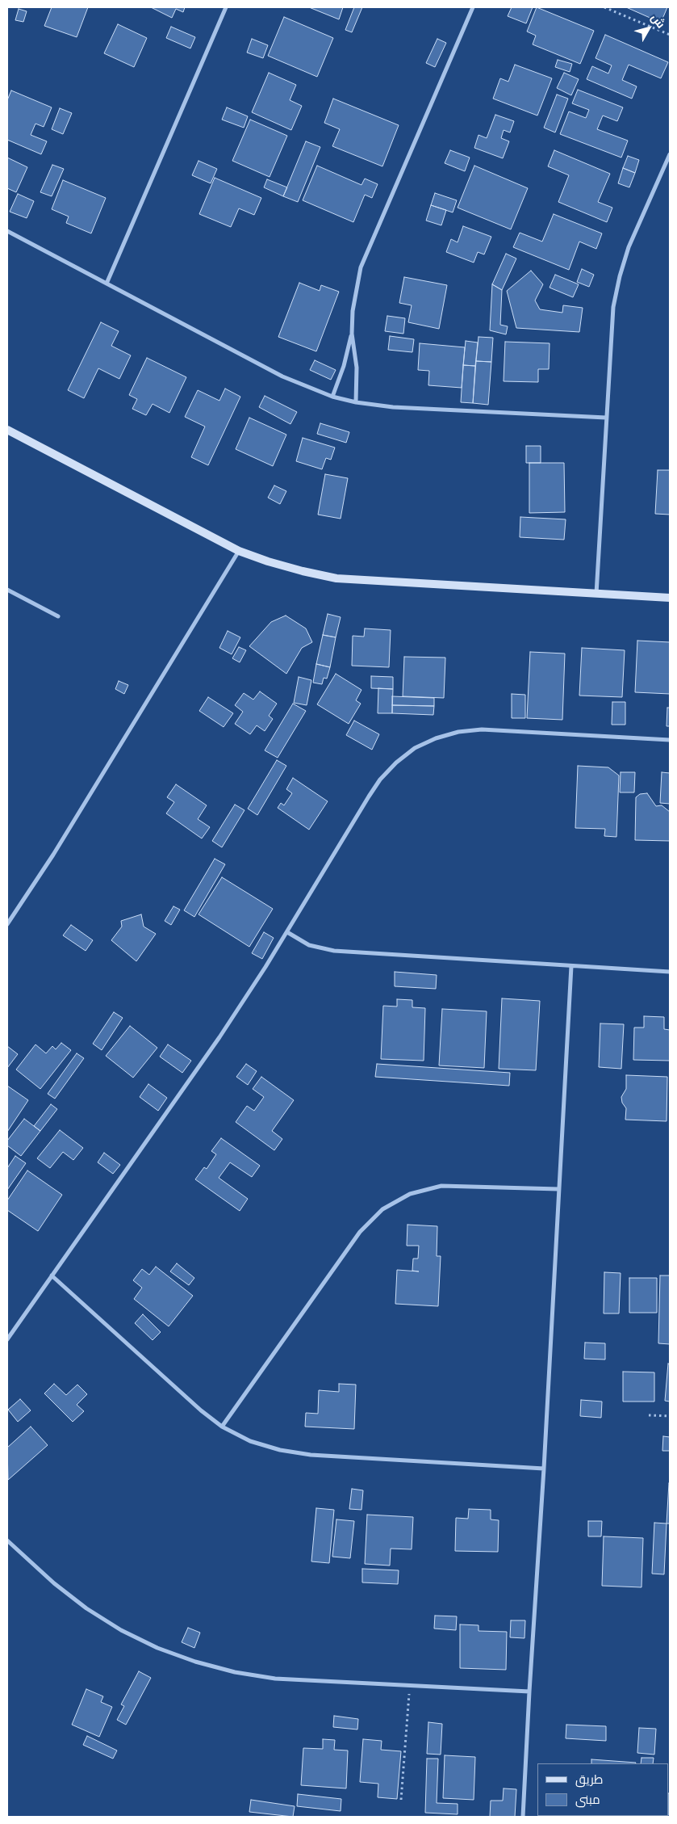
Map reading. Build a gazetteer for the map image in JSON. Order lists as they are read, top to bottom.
{
  "legend": ["طريق", "مبنى"],
  "north": "top right"
}
